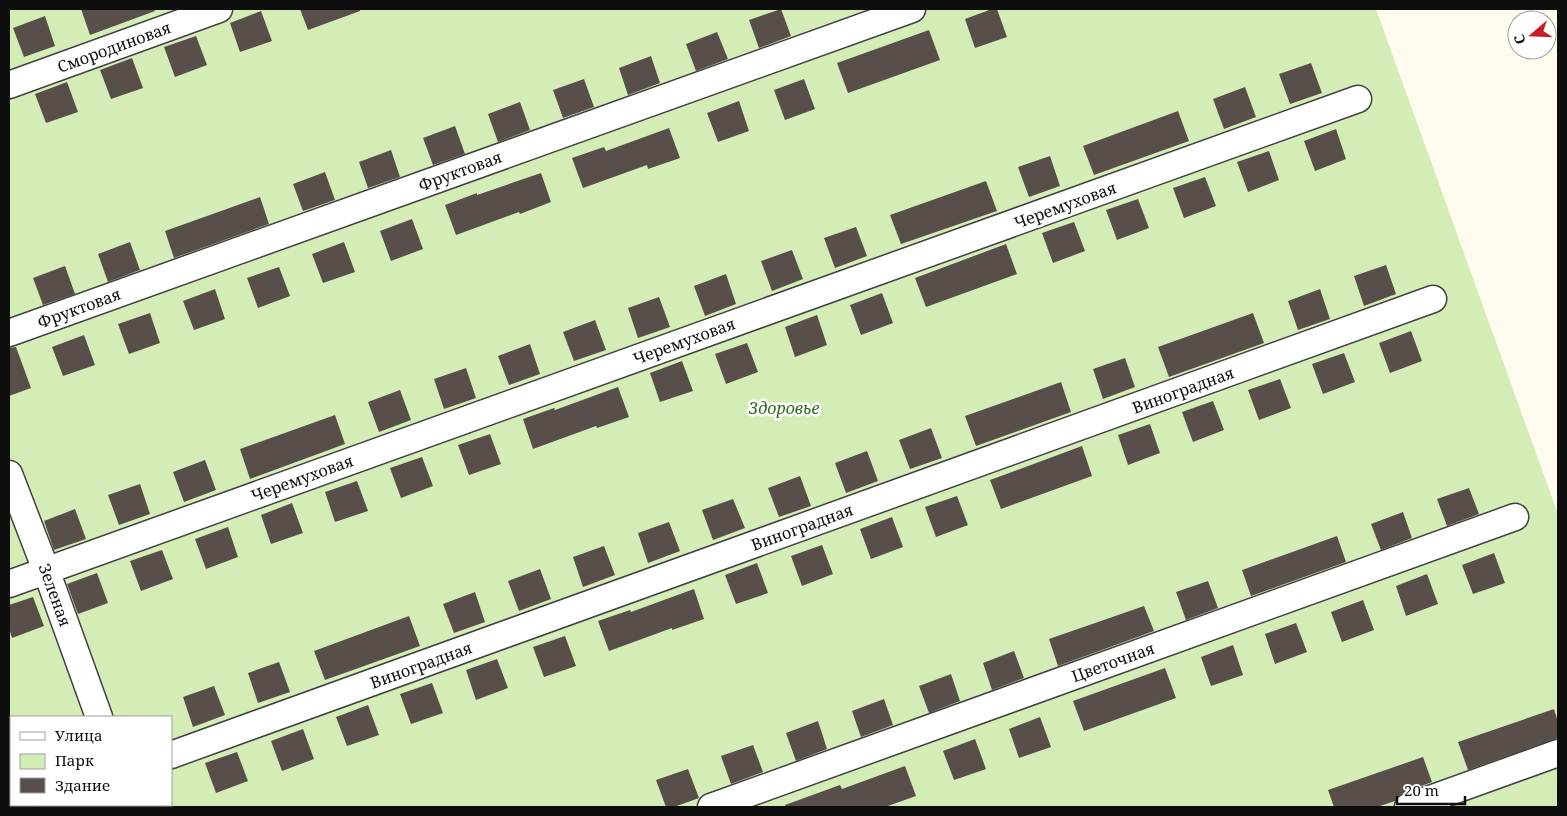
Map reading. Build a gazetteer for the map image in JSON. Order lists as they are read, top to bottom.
{
  "streets": {
    "street": [
      "Смородиновая",
      "Фруктовая",
      "Черемуховая",
      "Виноградная",
      "Зеленая",
      "Цветочная"
    ]
  },
  "crossings": [
    ["Черемуховая", "Зеленая"]
  ],
  "parks": ["Здоровье"],
  "legend": ["Улица", "Парк", "Здание"],
  "scale_bar": "20 m",
  "north": "left"
}
